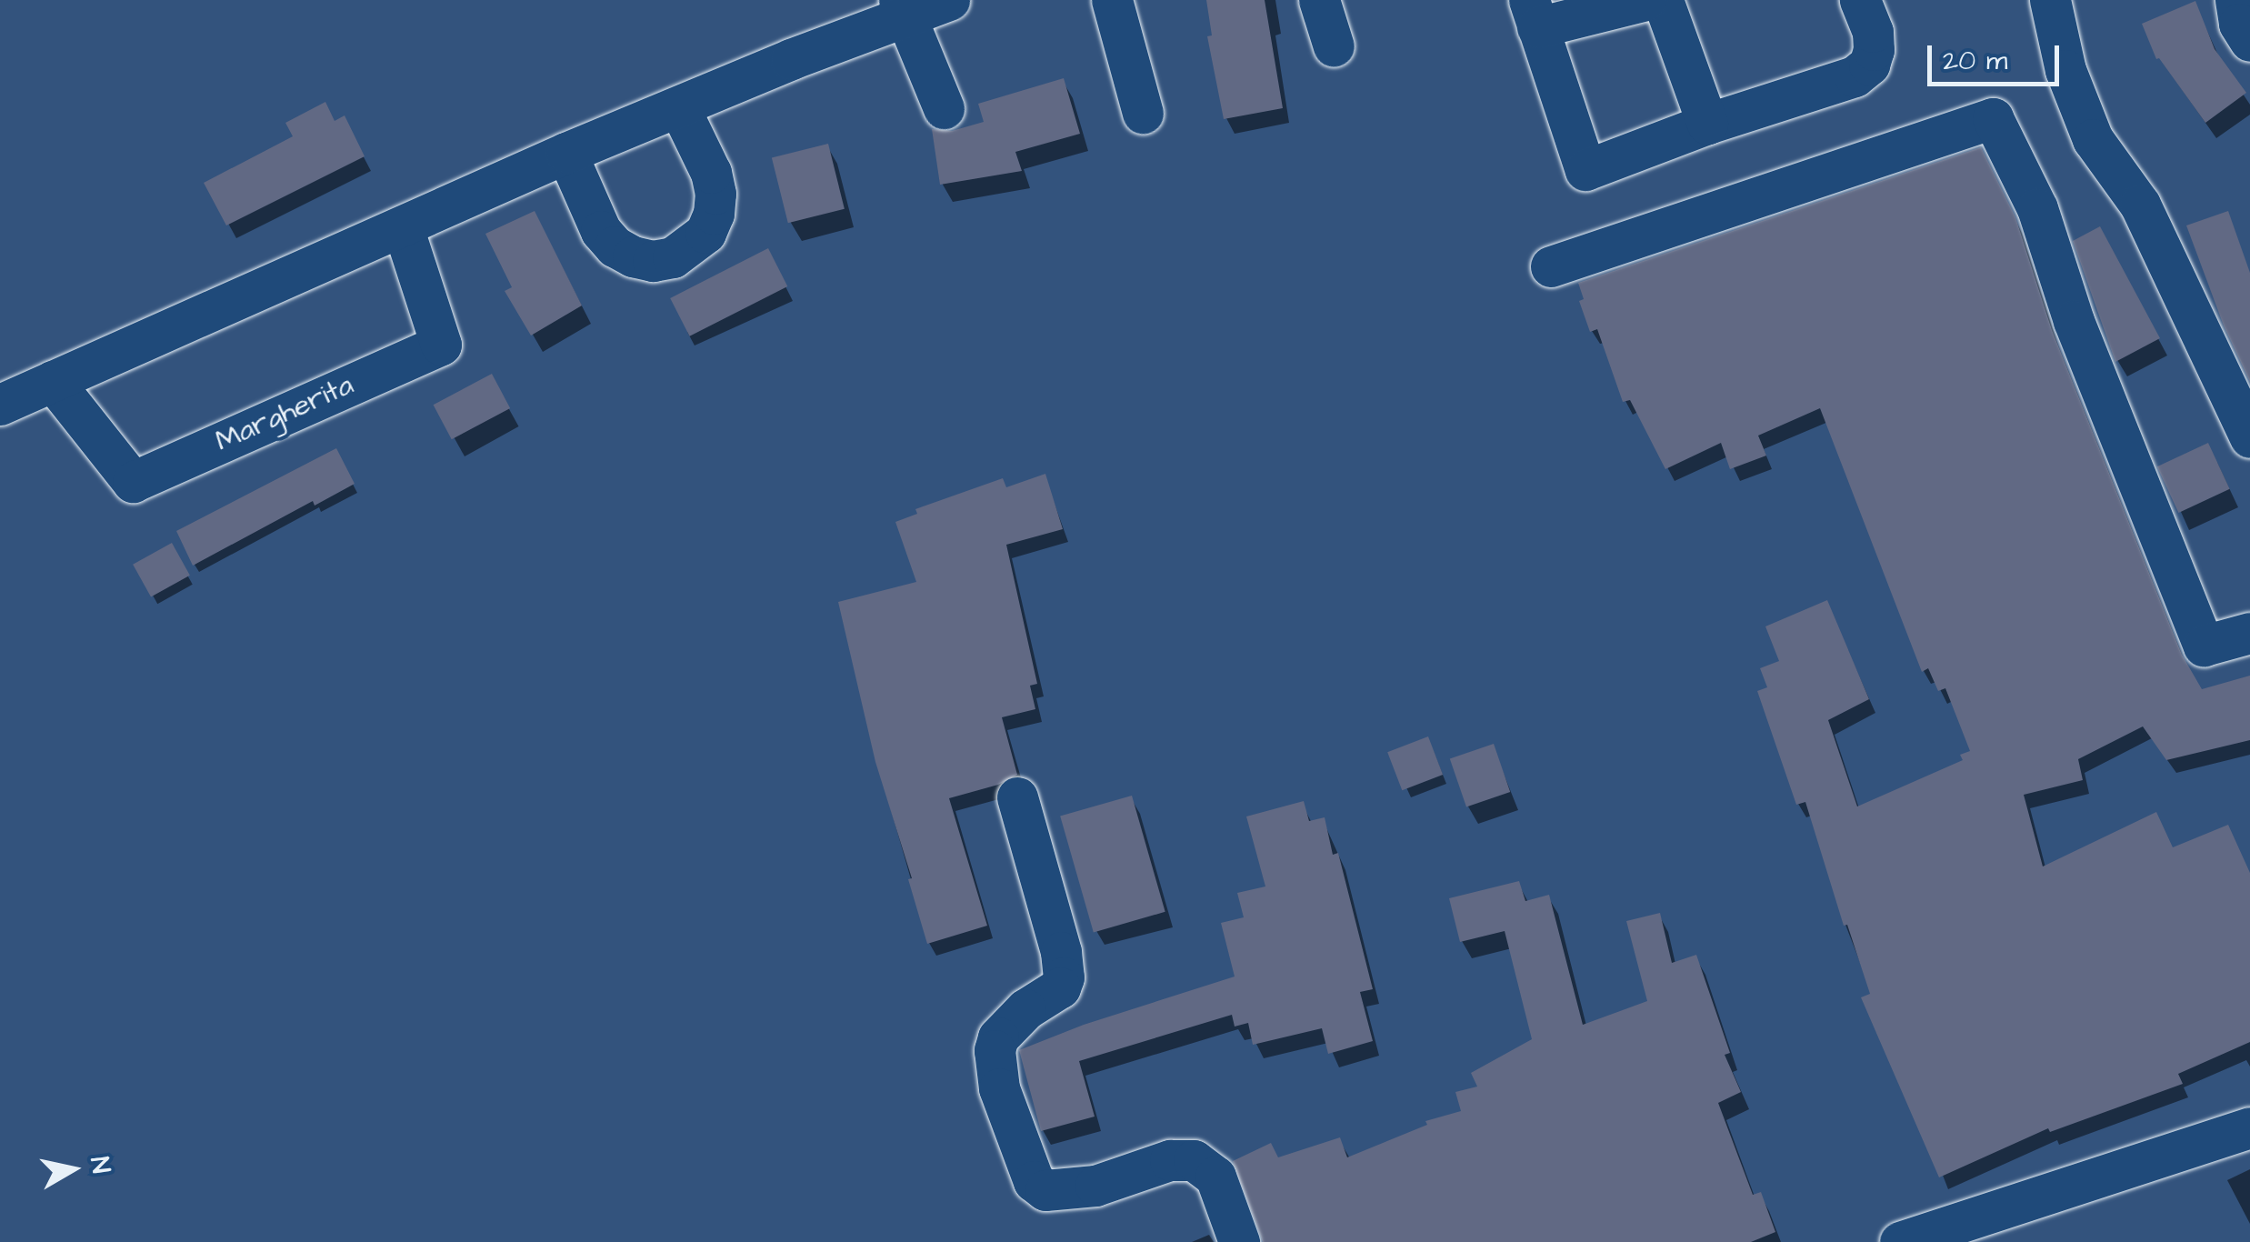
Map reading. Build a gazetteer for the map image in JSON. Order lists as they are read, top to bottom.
{
  "streets": {
    "street": ["Margherita"]
  },
  "scale_bar": "20 m",
  "north": "right"
}
